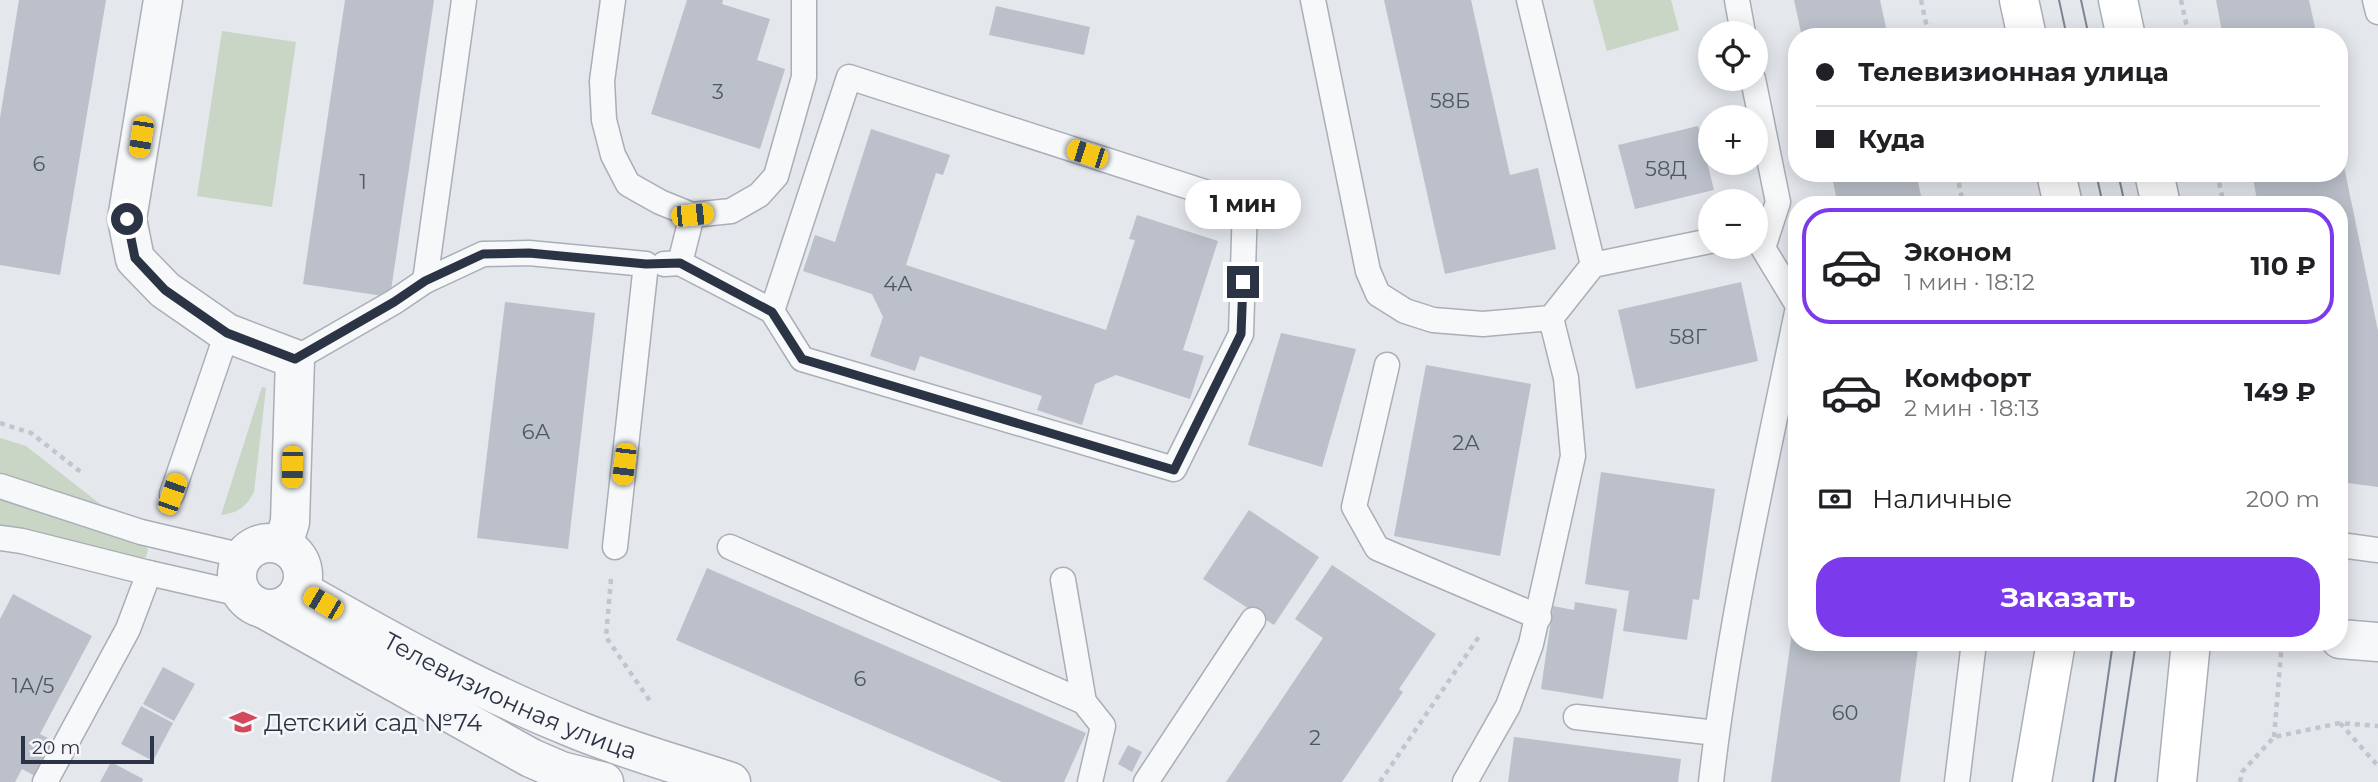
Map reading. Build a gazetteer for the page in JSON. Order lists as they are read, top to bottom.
{
  "streets": {
    "street": ["Телевизионная улица"]
  },
  "places": {
    "school or university": ["Детский сад №74"]
  },
  "house_numbers": [
    "3",
    "58Б",
    "6",
    "58Д",
    "1",
    "4А",
    "58Г",
    "6А",
    "2А",
    "6",
    "1А/5",
    "60",
    "2"
  ],
  "scale_bar": "20 m",
  "page": {
    "map_buttons": ["+", "−"],
    "banner": ["Телевизионная улица", "Куда"],
    "bubble": "1 мин",
    "list": [
      {
        "name": "Эконом",
        "note": "1 мин · 18:12",
        "value": "110 ₽"
      },
      {
        "name": "Комфорт",
        "note": "2 мин · 18:13",
        "value": "149 ₽"
      }
    ],
    "pay": ["Наличные", "200 m"],
    "buttons": "Заказать",
    "scale": "20 m"
  }
}
